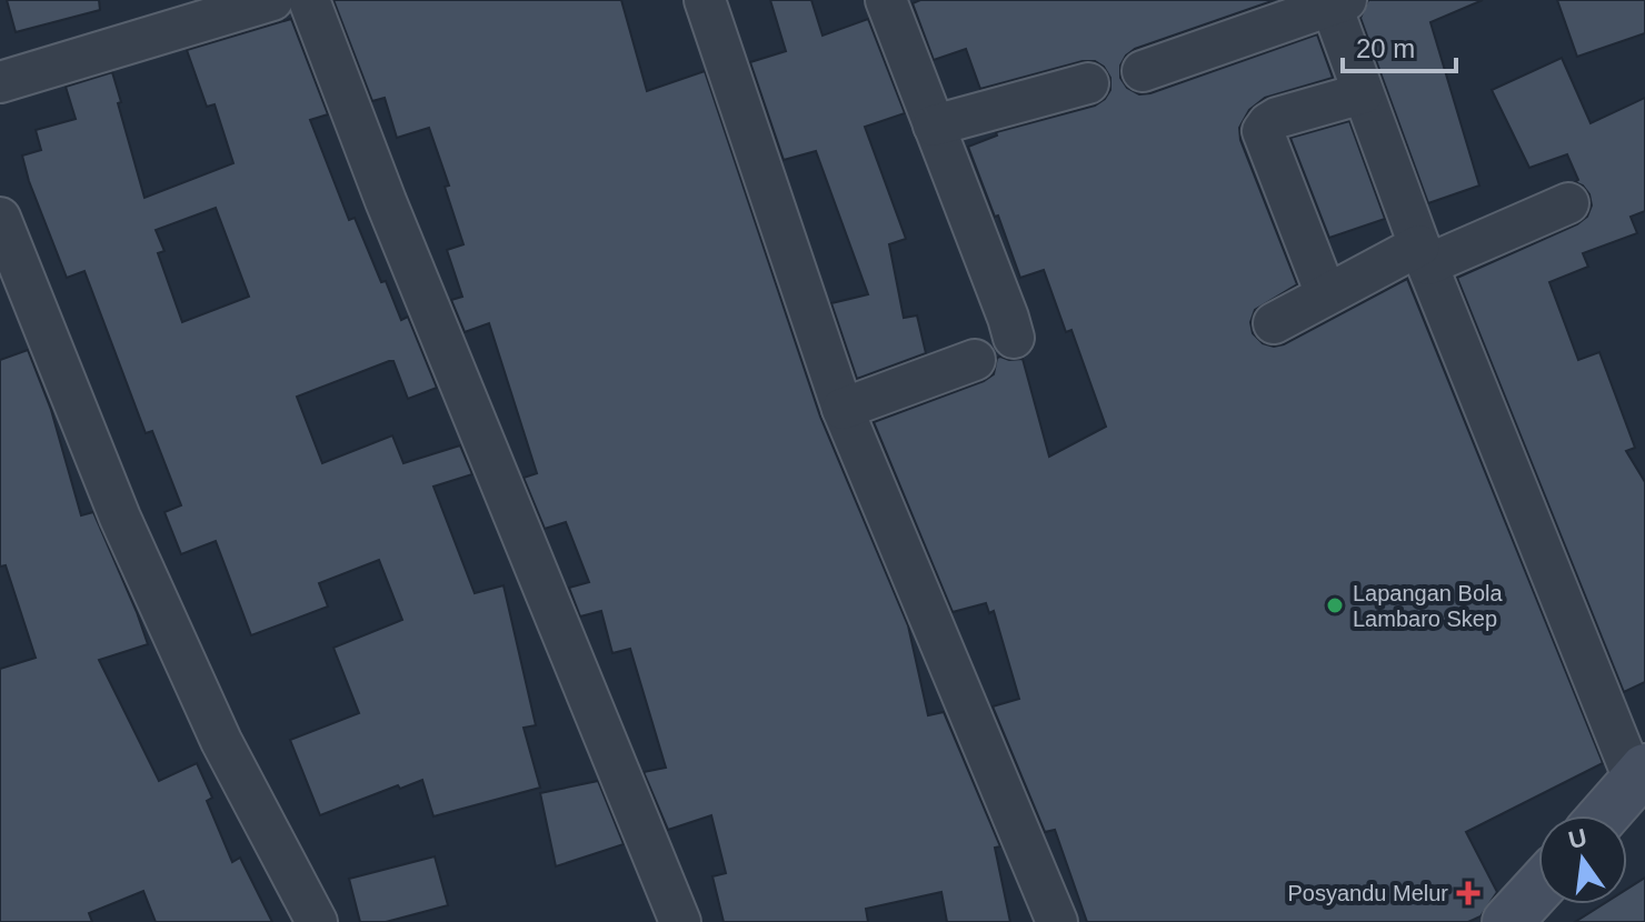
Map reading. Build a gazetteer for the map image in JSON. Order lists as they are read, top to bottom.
{
  "places": {
    "other": ["Lapangan Bola Lambaro Skep"],
    "health": ["Posyandu Melur"]
  },
  "scale_bar": "20 m",
  "north": "top"
}
